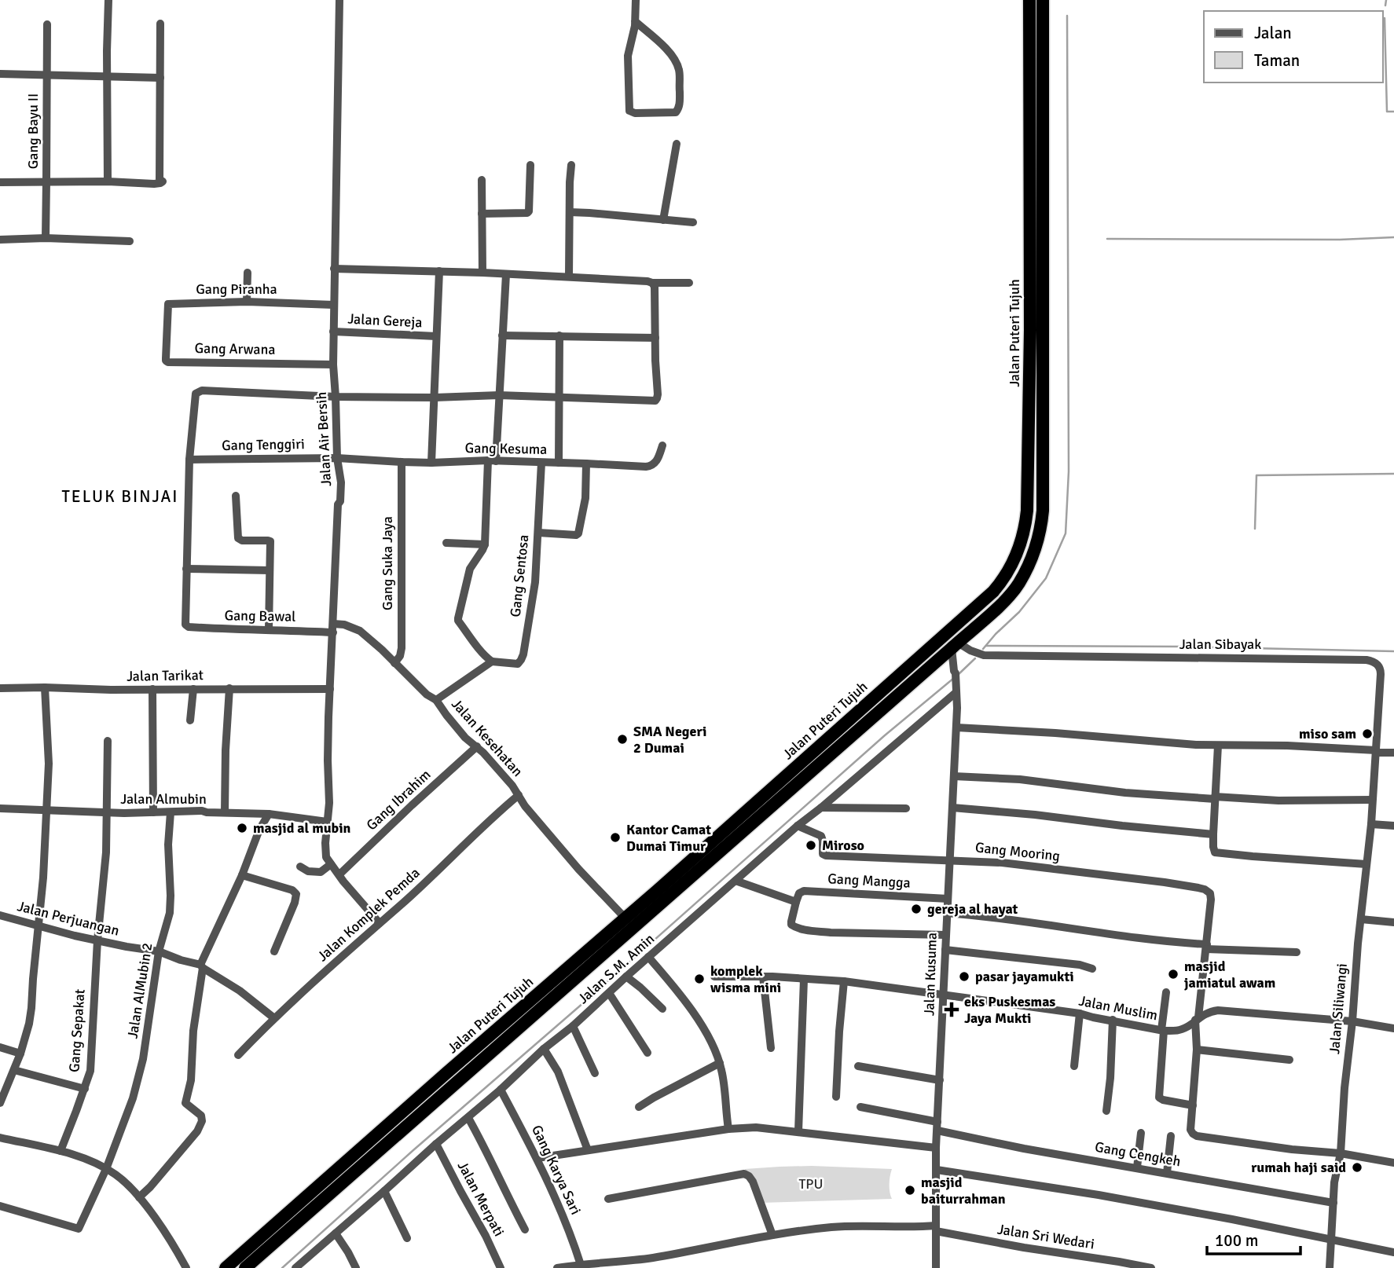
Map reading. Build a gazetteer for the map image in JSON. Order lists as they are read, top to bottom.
{
  "streets": {
    "highway": ["Jalan Puteri Tujuh"],
    "street": [
      "Gang Bayu II",
      "Gang Piranha",
      "Jalan Gereja",
      "Gang Arwana",
      "Jalan Air Bersih",
      "Gang Tenggiri",
      "Gang Kesuma",
      "Gang Suka Jaya",
      "Gang Sentosa",
      "Gang Bawal",
      "Jalan Sibayak",
      "Jalan Tarikat",
      "Jalan Kesehatan",
      "Jalan Almubin",
      "Gang Ibrahim",
      "Gang Mooring",
      "Gang Mangga",
      "Jalan Komplek Pemda",
      "Jalan Perjuangan",
      "Jalan S.M. Amin",
      "Jalan Kusuma",
      "Jalan AlMubin 2",
      "Jalan Muslim",
      "Jalan Siliwangi",
      "Gang Sepakat",
      "Gang Cengkeh",
      "Gang Karya Sari",
      "Jalan Merpati",
      "Jalan Sri Wedari"
    ]
  },
  "crossings": [
    ["Gang Piranha", "Gang Arwana"],
    ["Gang Piranha", "Jalan Air Bersih"],
    ["Jalan Gereja", "Jalan Air Bersih"],
    ["Jalan Puteri Tujuh", "Jalan Sibayak"],
    ["Jalan Puteri Tujuh", "Jalan Kesehatan"],
    ["Jalan Puteri Tujuh", "Jalan Kusuma"],
    ["Gang Arwana", "Jalan Air Bersih"],
    ["Jalan Air Bersih", "Gang Tenggiri"],
    ["Jalan Air Bersih", "Gang Kesuma"],
    ["Jalan Air Bersih", "Gang Bawal"],
    ["Jalan Air Bersih", "Jalan Tarikat"],
    ["Jalan Air Bersih", "Jalan Kesehatan"],
    ["Jalan Air Bersih", "Jalan Almubin"],
    ["Jalan Air Bersih", "Gang Ibrahim"],
    ["Jalan Air Bersih", "Jalan Komplek Pemda"],
    ["Gang Tenggiri", "Gang Kesuma"],
    ["Gang Kesuma", "Gang Suka Jaya"],
    ["Gang Kesuma", "Gang Sentosa"],
    ["Gang Suka Jaya", "Jalan Kesehatan"],
    ["Gang Bawal", "Jalan Kesehatan"],
    ["Jalan Sibayak", "Jalan Kusuma"],
    ["Jalan Sibayak", "Jalan Siliwangi"],
    ["Jalan Kesehatan", "Gang Ibrahim"],
    ["Jalan Kesehatan", "Jalan Komplek Pemda"],
    ["Jalan Almubin", "Jalan AlMubin 2"],
    ["Jalan Almubin", "Gang Sepakat"],
    ["Gang Mooring", "Jalan S.M. Amin"],
    ["Gang Mooring", "Jalan Kusuma"],
    ["Gang Mangga", "Jalan Kusuma"],
    ["Jalan Komplek Pemda", "Jalan Perjuangan"],
    ["Jalan Perjuangan", "Jalan AlMubin 2"],
    ["Jalan Perjuangan", "Gang Sepakat"],
    ["Jalan S.M. Amin", "Jalan Kusuma"],
    ["Jalan S.M. Amin", "Gang Karya Sari"],
    ["Jalan S.M. Amin", "Jalan Merpati"],
    ["Jalan Kusuma", "Jalan Muslim"],
    ["Jalan Kusuma", "Gang Cengkeh"],
    ["Jalan Kusuma", "Jalan Sri Wedari"],
    ["Jalan Muslim", "Jalan Siliwangi"],
    ["Jalan Siliwangi", "Gang Cengkeh"],
    ["Gang Karya Sari", "Jalan Sri Wedari"]
  ],
  "districts": ["TELUK BINJAI"],
  "parks": ["TPU"],
  "places": {
    "other": [
      "miso sam",
      "SMA Negeri 2 Dumai",
      "masjid al mubin",
      "Kantor Camat Dumai Timur",
      "Miroso",
      "gereja al hayat",
      "masjid jamiatul awam",
      "pasar jayamukti",
      "komplek wisma mini",
      "rumah haji said",
      "masjid baiturrahman"
    ],
    "health": ["eks Puskesmas Jaya Mukti"]
  },
  "legend": ["Jalan", "Taman"],
  "scale_bar": "100 m"
}
